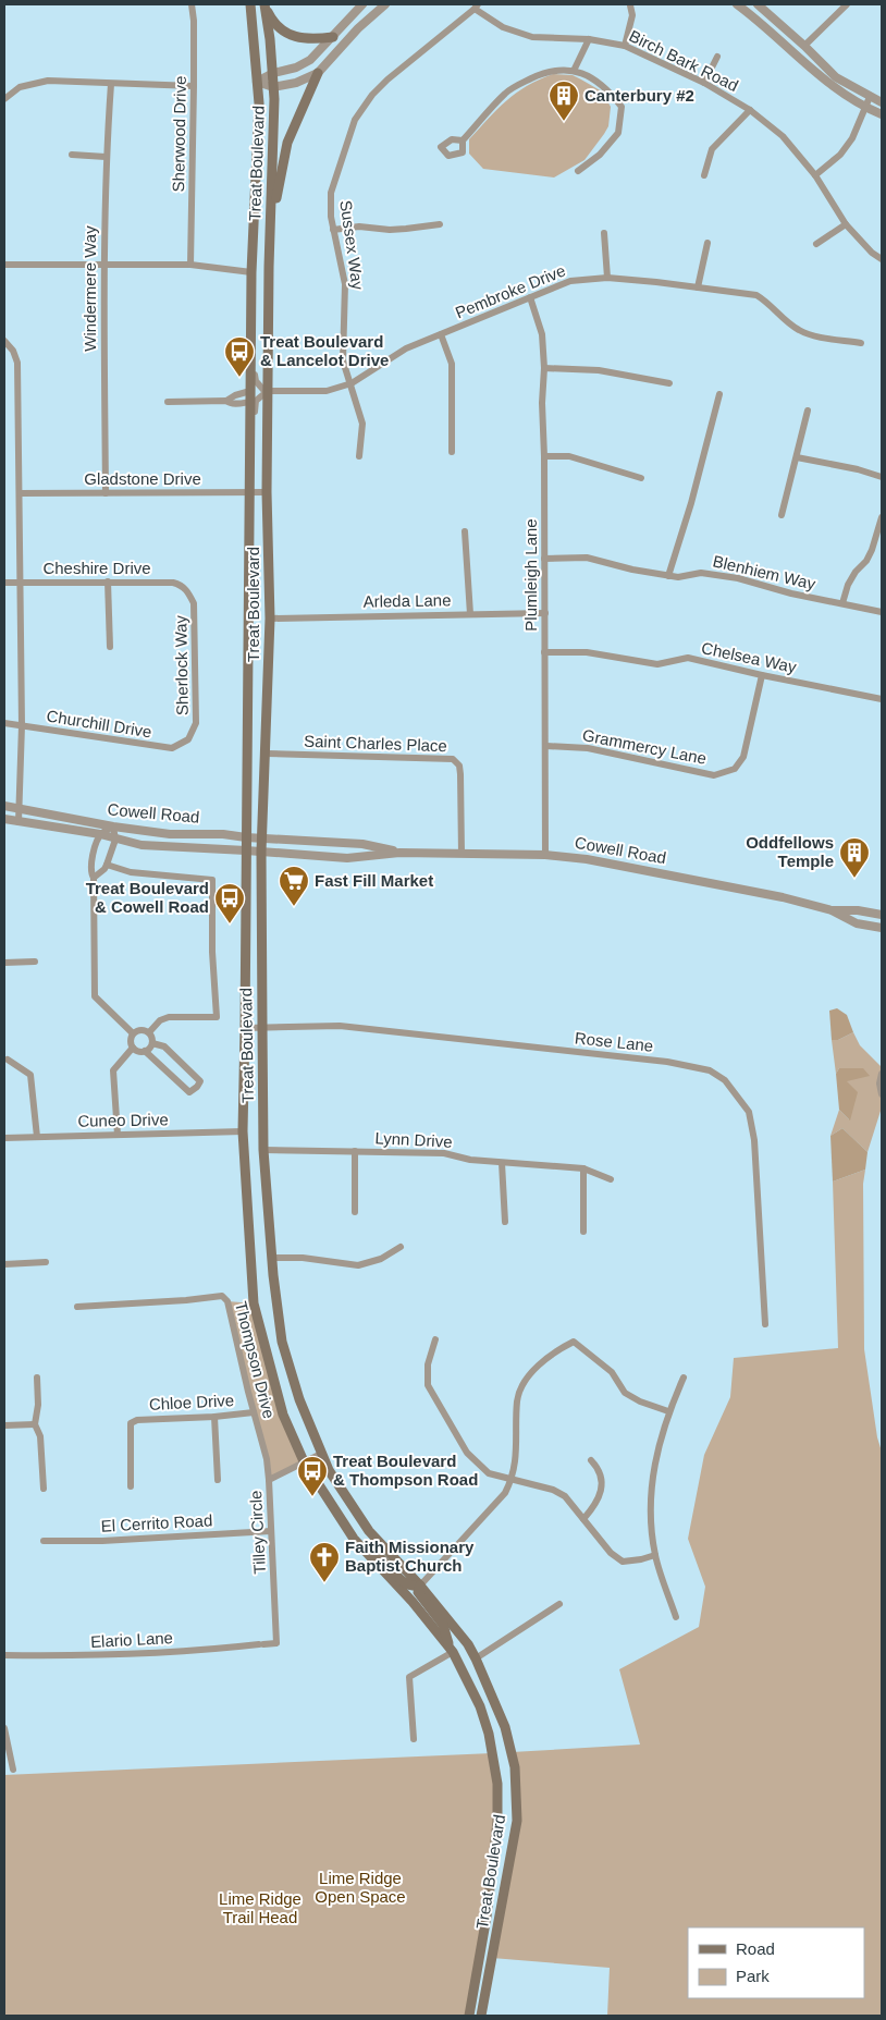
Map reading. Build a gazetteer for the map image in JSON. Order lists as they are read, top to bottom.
{
  "streets": {
    "main road": ["Treat Boulevard"],
    "street": [
      "Birch Bark Road",
      "Sherwood Drive",
      "Sussex Way",
      "Windermere Way",
      "Pembroke Drive",
      "Gladstone Drive",
      "Cheshire Drive",
      "Blenhiem Way",
      "Plumleigh Lane",
      "Arleda Lane",
      "Chelsea Way",
      "Sherlock Way",
      "Churchill Drive",
      "Saint Charles Place",
      "Grammercy Lane",
      "Cowell Road",
      "Rose Lane",
      "Cuneo Drive",
      "Lynn Drive",
      "Thompson Drive",
      "Chloe Drive",
      "El Cerrito Road",
      "Tilley Circle",
      "Elario Lane"
    ]
  },
  "crossings": [
    ["Birch Bark Road", "Sussex Way"],
    ["Treat Boulevard", "Pembroke Drive"],
    ["Treat Boulevard", "Gladstone Drive"],
    ["Treat Boulevard", "Arleda Lane"],
    ["Treat Boulevard", "Saint Charles Place"],
    ["Treat Boulevard", "Cowell Road"],
    ["Treat Boulevard", "Rose Lane"],
    ["Treat Boulevard", "Cuneo Drive"],
    ["Treat Boulevard", "Lynn Drive"],
    ["Treat Boulevard", "Tilley Circle"],
    ["Sussex Way", "Pembroke Drive"],
    ["Windermere Way", "Gladstone Drive"],
    ["Pembroke Drive", "Plumleigh Lane"],
    ["Cheshire Drive", "Sherlock Way"],
    ["Blenhiem Way", "Plumleigh Lane"],
    ["Plumleigh Lane", "Arleda Lane"],
    ["Plumleigh Lane", "Chelsea Way"],
    ["Plumleigh Lane", "Grammercy Lane"],
    ["Plumleigh Lane", "Cowell Road"],
    ["Chelsea Way", "Grammercy Lane"],
    ["Sherlock Way", "Churchill Drive"],
    ["Saint Charles Place", "Cowell Road"],
    ["Thompson Drive", "Chloe Drive"],
    ["Thompson Drive", "Tilley Circle"],
    ["El Cerrito Road", "Tilley Circle"],
    ["Tilley Circle", "Elario Lane"]
  ],
  "parks": ["Lime Ridge Open Space", "Lime Ridge Trail Head"],
  "places": {
    "building": ["Canterbury #2", "Oddfellows Temple"],
    "bus stop": ["Treat Boulevard & Lancelot Drive", "Treat Boulevard & Cowell Road", "Treat Boulevard & Thompson Road"],
    "supermarket": ["Fast Fill Market"],
    "church": ["Faith Missionary Baptist Church"]
  },
  "legend": ["Road", "Park"]
}
